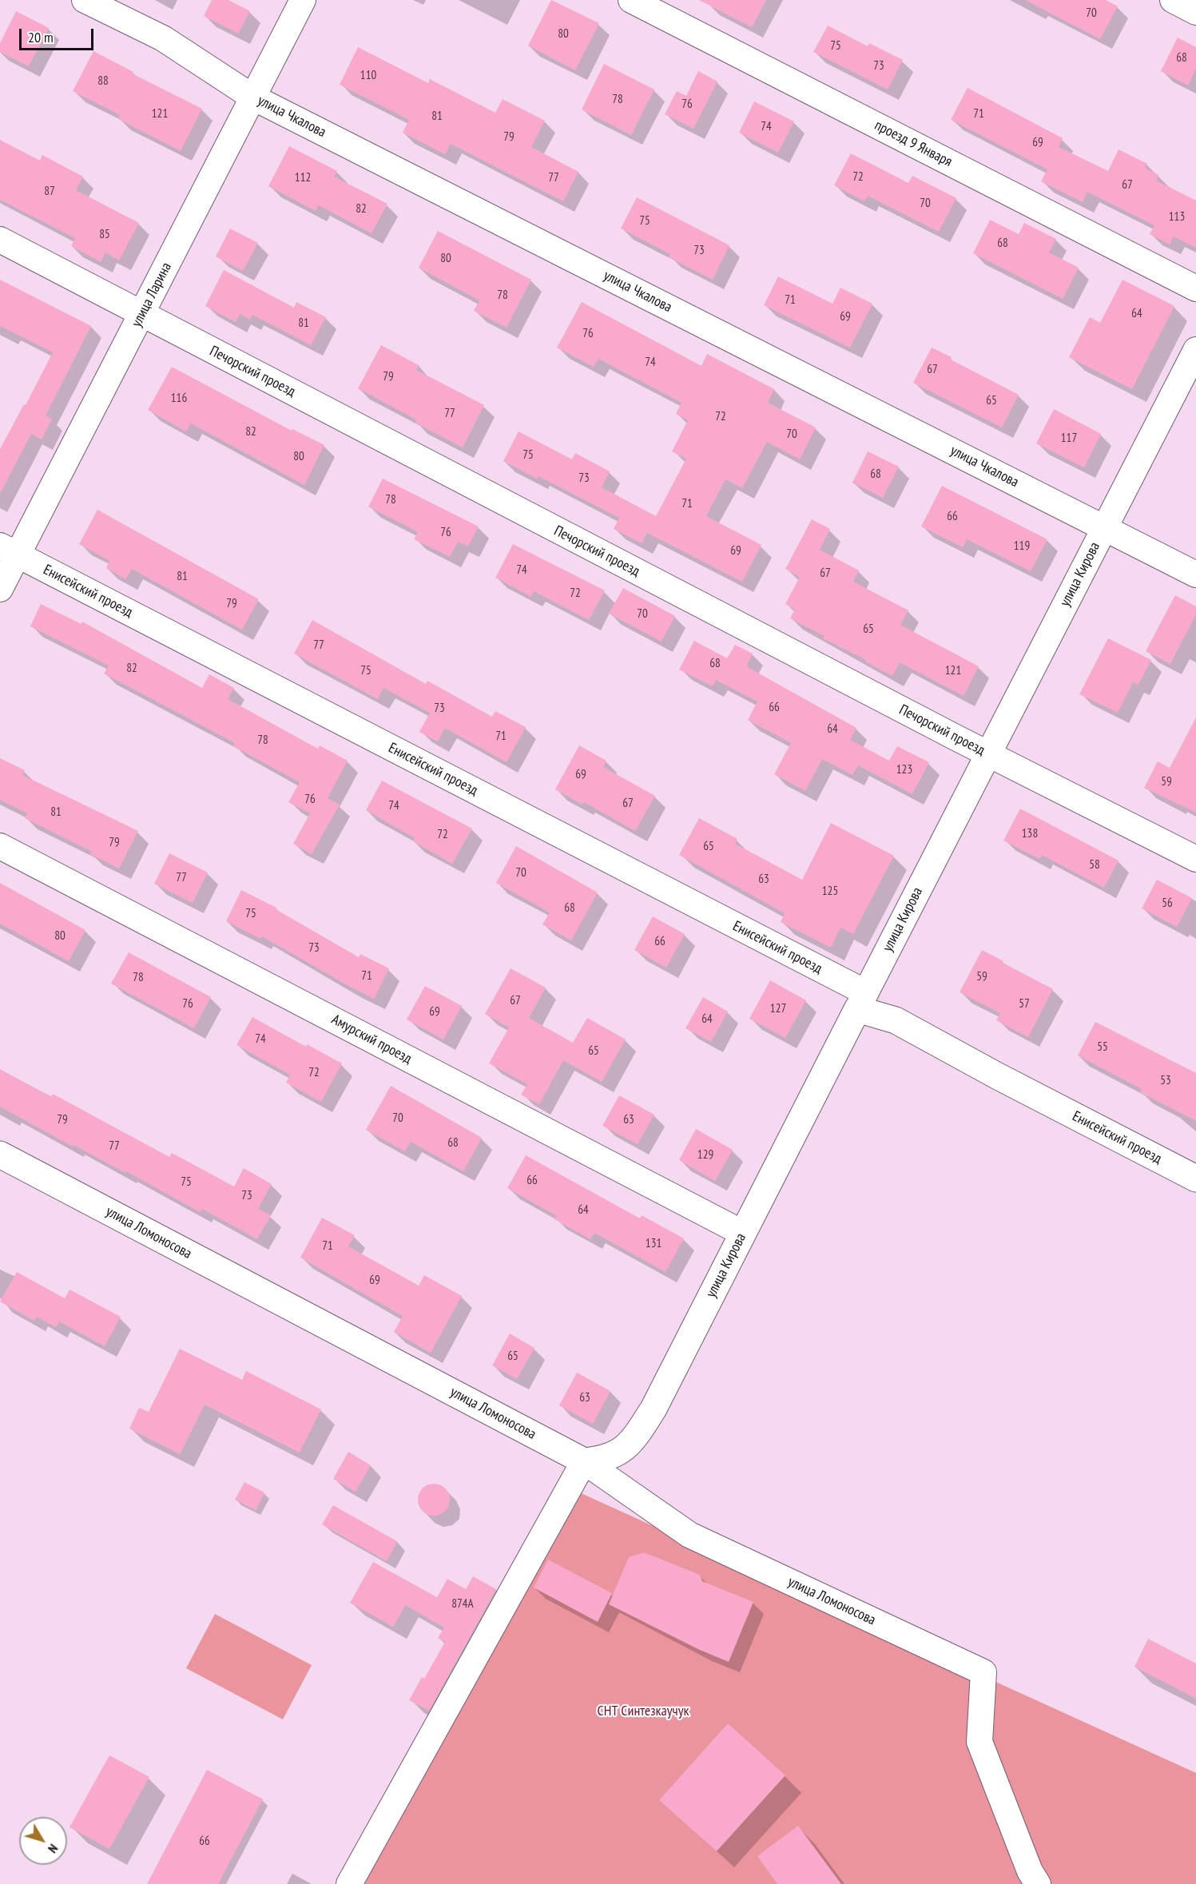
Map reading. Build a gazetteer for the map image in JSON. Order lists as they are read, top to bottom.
{
  "streets": {
    "main road": ["улица Кирова", "Енисейский проезд", "улица Ломоносова"],
    "street": [
      "улица Чкалова",
      "проезд 9 Января",
      "улица Ларина",
      "Печорский проезд",
      "Амурский проезд"
    ]
  },
  "crossings": [
    ["улица Чкалова", "улица Ларина"],
    ["улица Чкалова", "улица Кирова"],
    ["улица Ларина", "Печорский проезд"],
    ["улица Ларина", "Енисейский проезд"],
    ["Печорский проезд", "улица Кирова"],
    ["улица Кирова", "Енисейский проезд"],
    ["улица Кирова", "Амурский проезд"],
    ["улица Кирова", "улица Ломоносова"]
  ],
  "parks": ["СНТ Синтезкаучук"],
  "house_numbers": [
    "70",
    "80",
    "75",
    "68",
    "73",
    "110",
    "88",
    "78",
    "76",
    "121",
    "71",
    "81",
    "74",
    "79",
    "69",
    "72",
    "112",
    "77",
    "67",
    "87",
    "70",
    "82",
    "113",
    "75",
    "85",
    "68",
    "73",
    "80",
    "78",
    "71",
    "64",
    "69",
    "81",
    "76",
    "74",
    "67",
    "79",
    "116",
    "65",
    "77",
    "72",
    "82",
    "70",
    "117",
    "75",
    "80",
    "68",
    "73",
    "78",
    "71",
    "66",
    "76",
    "119",
    "69",
    "74",
    "67",
    "81",
    "72",
    "79",
    "70",
    "65",
    "77",
    "68",
    "82",
    "75",
    "121",
    "66",
    "73",
    "64",
    "71",
    "78",
    "123",
    "69",
    "59",
    "76",
    "67",
    "74",
    "81",
    "138",
    "72",
    "79",
    "65",
    "58",
    "70",
    "77",
    "63",
    "125",
    "56",
    "68",
    "75",
    "80",
    "66",
    "73",
    "71",
    "59",
    "78",
    "67",
    "76",
    "57",
    "127",
    "69",
    "64",
    "74",
    "55",
    "65",
    "72",
    "53",
    "70",
    "79",
    "63",
    "68",
    "77",
    "129",
    "66",
    "75",
    "73",
    "64",
    "131",
    "71",
    "69",
    "65",
    "63",
    "874А",
    "66"
  ],
  "scale_bar": "20 m",
  "north": "bottom right"
}
